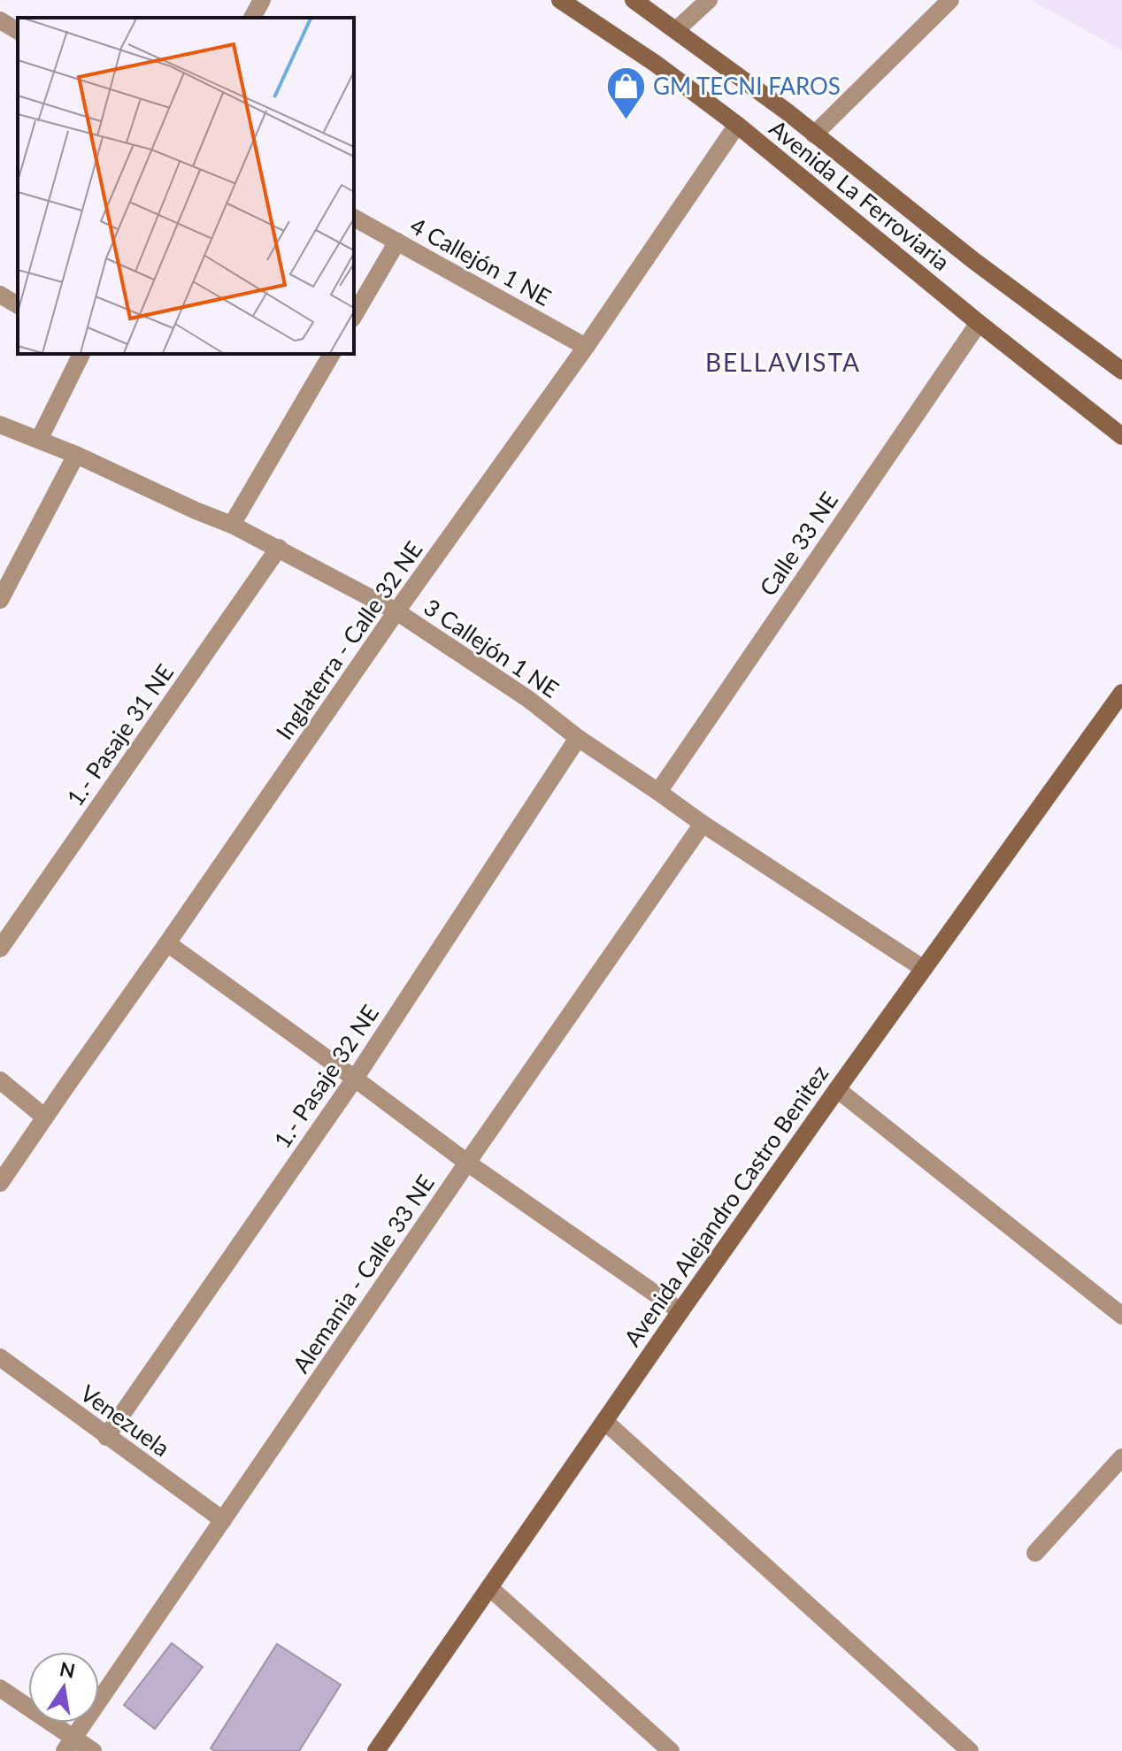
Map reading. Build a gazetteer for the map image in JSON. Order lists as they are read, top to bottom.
{
  "streets": {
    "main road": ["Avenida La Ferroviaria", "Avenida Alejandro Castro Benitez"],
    "street": [
      "4 Callejón 1 NE",
      "Calle 33 NE",
      "Inglaterra - Calle 32 NE",
      "3 Callejón 1 NE",
      "1.- Pasaje 31 NE",
      "1.- Pasaje 32 NE",
      "Alemania - Calle 33 NE",
      "Venezuela"
    ]
  },
  "crossings": [
    ["Avenida La Ferroviaria", "Calle 33 NE"],
    ["Avenida La Ferroviaria", "Inglaterra - Calle 32 NE"],
    ["4 Callejón 1 NE", "Inglaterra - Calle 32 NE"],
    ["Calle 33 NE", "3 Callejón 1 NE"],
    ["Inglaterra - Calle 32 NE", "3 Callejón 1 NE"],
    ["3 Callejón 1 NE", "1.- Pasaje 31 NE"],
    ["3 Callejón 1 NE", "1.- Pasaje 32 NE"],
    ["3 Callejón 1 NE", "Avenida Alejandro Castro Benitez"],
    ["3 Callejón 1 NE", "Alemania - Calle 33 NE"],
    ["1.- Pasaje 32 NE", "Venezuela"],
    ["Alemania - Calle 33 NE", "Venezuela"]
  ],
  "districts": ["BELLAVISTA"],
  "places": {
    "shop": ["GM TECNI FAROS"]
  },
  "north": "top"
}
